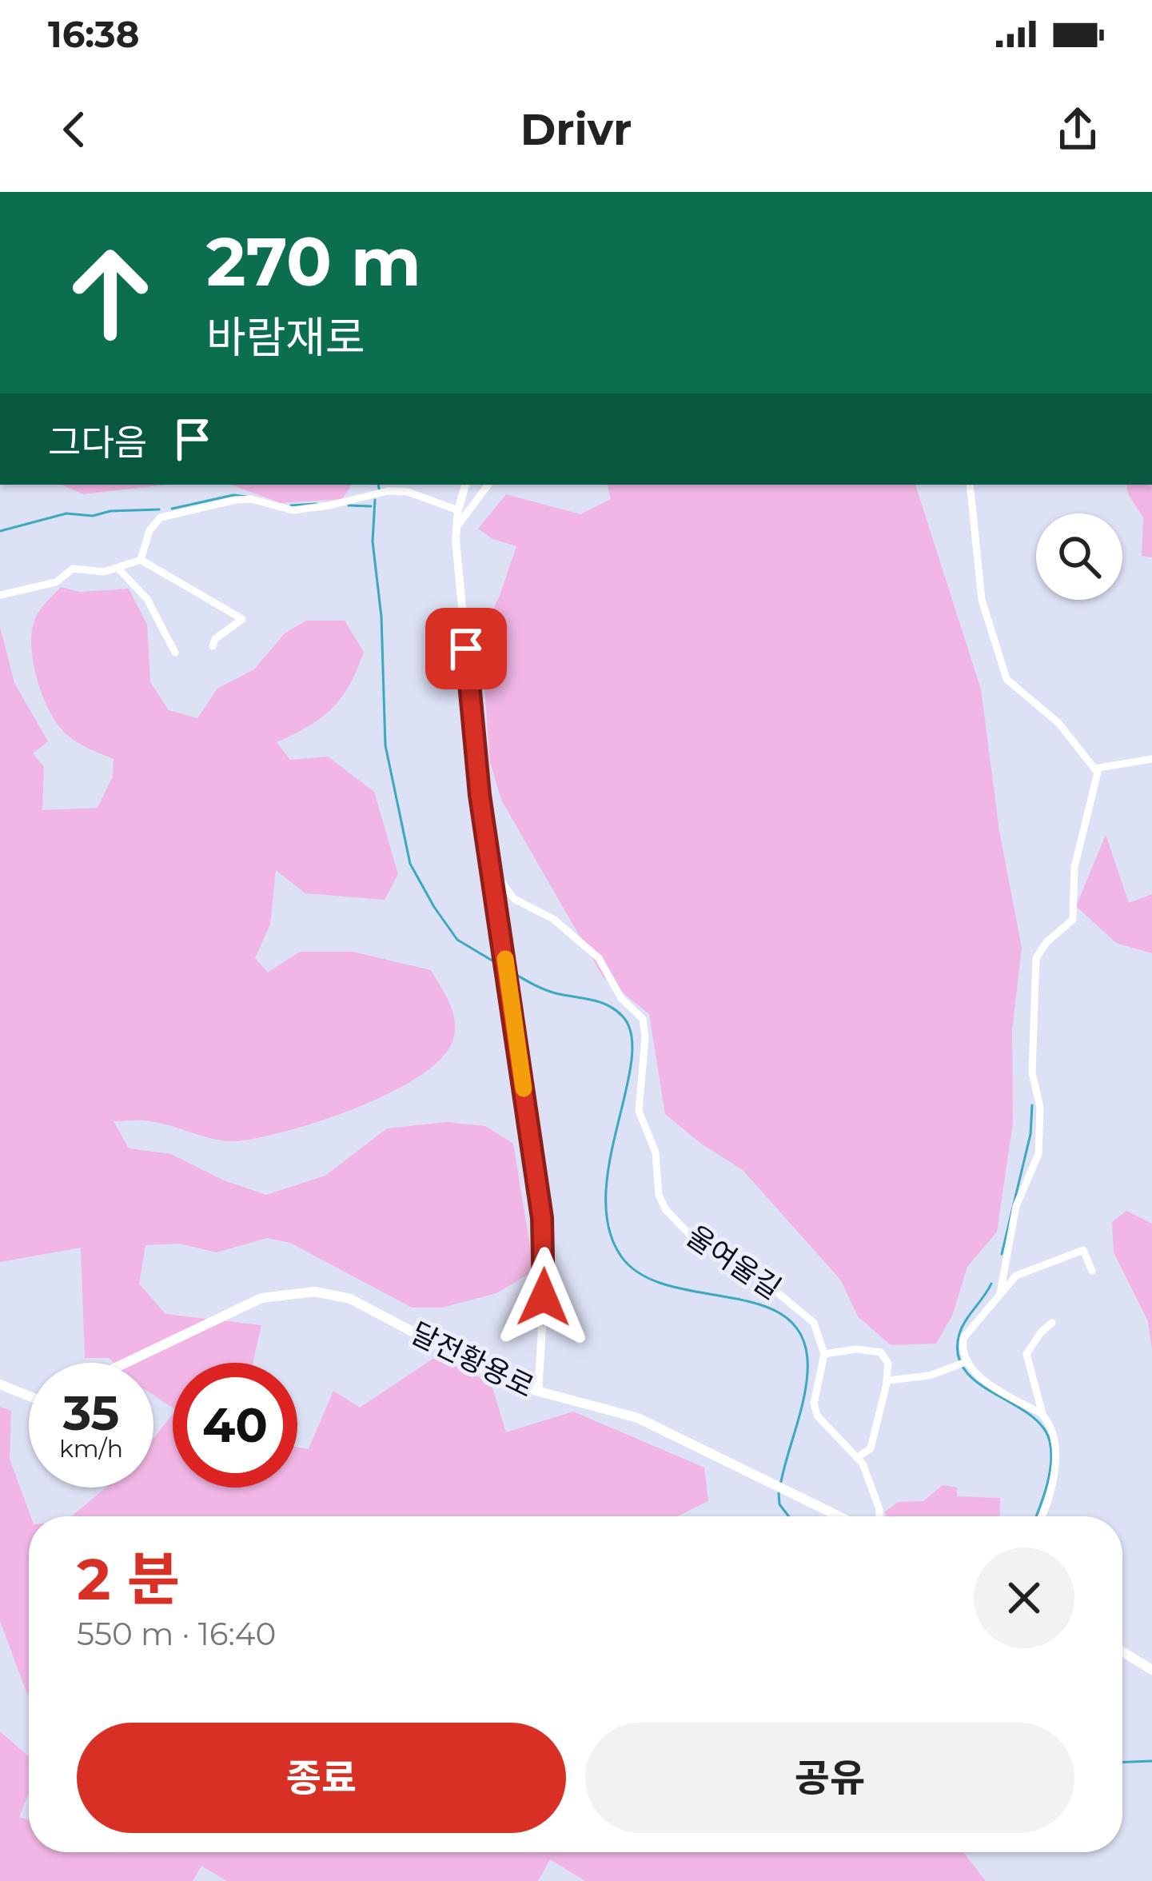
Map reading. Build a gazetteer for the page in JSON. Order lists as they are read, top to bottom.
{
  "streets": {
    "main road": ["달전황용로"],
    "street": ["울여울길"]
  },
  "page": {
    "status": "16:38",
    "header": "Drivr",
    "turn": ["270 m", "바람재로"],
    "then": "그다음",
    "speed": "35 km/h",
    "limit": "40",
    "heading": ["2 분", "550 m · 16:40"],
    "buttons": ["종료", "공유"]
  }
}
